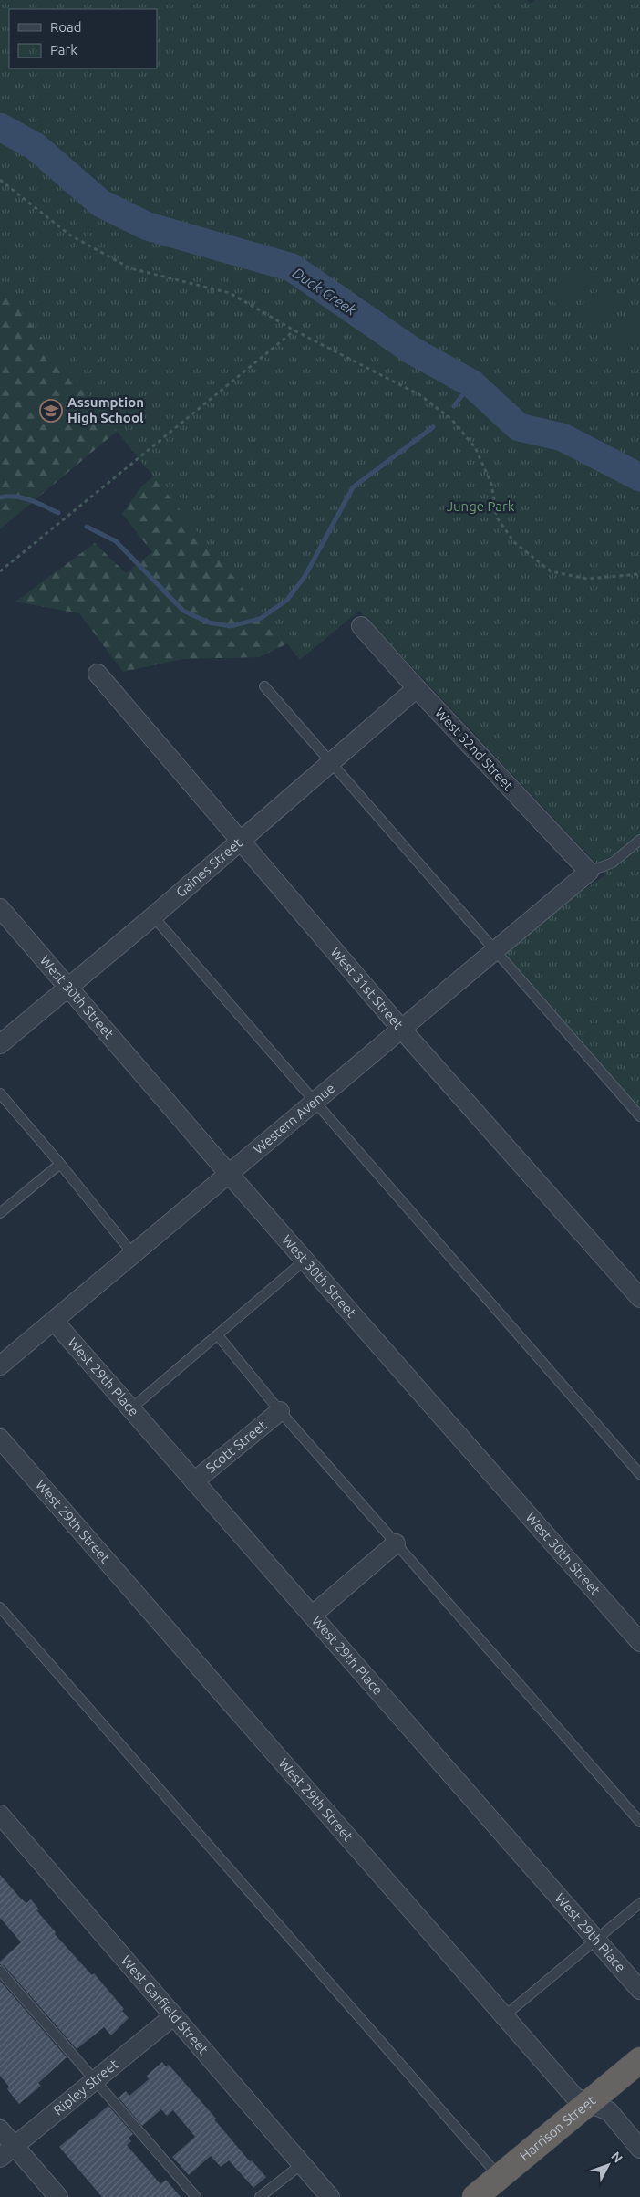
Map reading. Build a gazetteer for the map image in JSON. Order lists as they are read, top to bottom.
{
  "streets": {
    "highway": ["Harrison Street"],
    "street": [
      "West 32nd Street",
      "Gaines Street",
      "West 31st Street",
      "West 30th Street",
      "Western Avenue",
      "West 29th Place",
      "Scott Street",
      "West 29th Street",
      "West Garfield Street",
      "Ripley Street"
    ]
  },
  "crossings": [
    ["West 32nd Street", "Gaines Street"],
    ["West 32nd Street", "Western Avenue"],
    ["Gaines Street", "West 31st Street"],
    ["Gaines Street", "West 30th Street"],
    ["West 31st Street", "Western Avenue"],
    ["West 30th Street", "Western Avenue"],
    ["Western Avenue", "West 29th Place"],
    ["West 29th Place", "Scott Street"],
    ["West 29th Street", "Harrison Street"],
    ["West Garfield Street", "Ripley Street"]
  ],
  "water": ["Duck Creek"],
  "parks": ["Junge Park"],
  "places": {
    "school or university": ["Assumption High School"]
  },
  "legend": ["Road", "Park"],
  "north": "top right"
}
